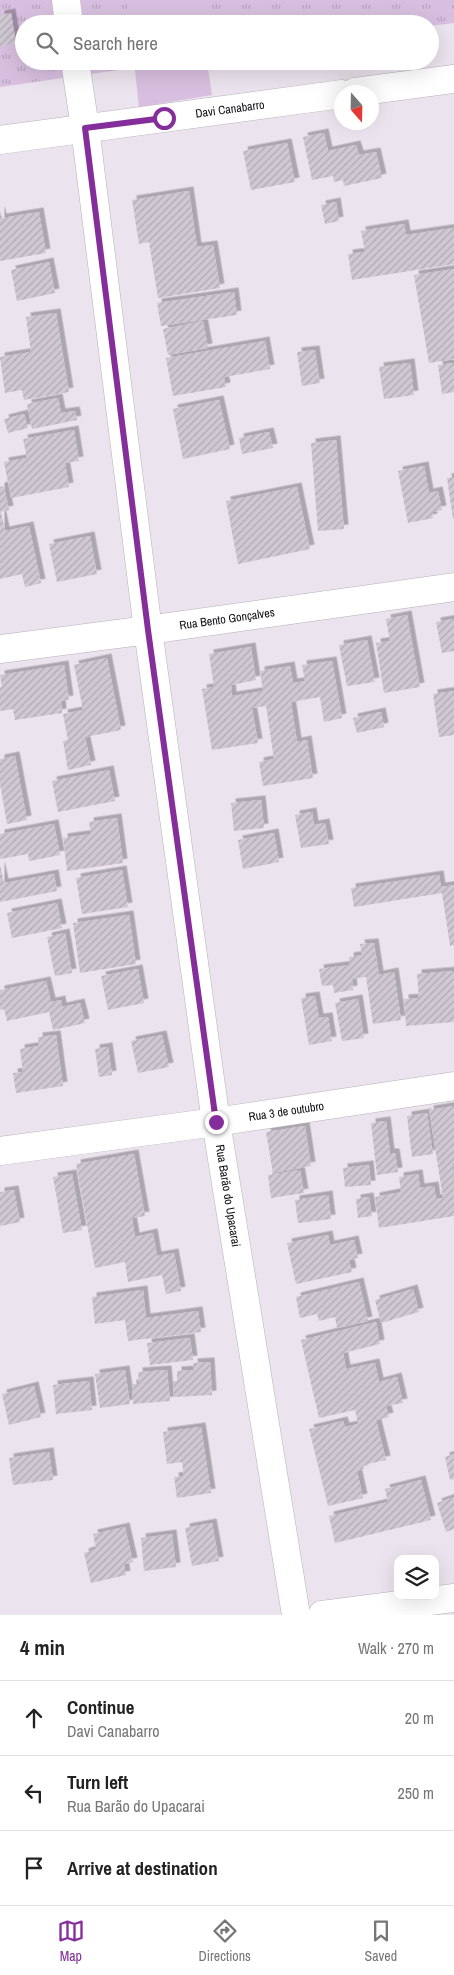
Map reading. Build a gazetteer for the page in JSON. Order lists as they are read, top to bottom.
{
  "streets": {
    "street": [
      "Davi Canabarro",
      "Rua Bento Gonçalves",
      "Rua 3 de outubro",
      "Rua Barão do Upacarai"
    ]
  },
  "crossings": [
    ["Davi Canabarro", "Rua Barão do Upacarai"],
    ["Rua Bento Gonçalves", "Rua Barão do Upacarai"],
    ["Rua 3 de outubro", "Rua Barão do Upacarai"]
  ],
  "north": "bottom",
  "page": {
    "search": "Search here",
    "heading": ["4 min", "Walk · 270 m"],
    "list": [
      ["Continue", "Davi Canabarro", "20 m"],
      ["Turn left", "Rua Barão do Upacarai", "250 m"],
      "Arrive at destination"
    ],
    "nav": ["Map", "Directions", "Saved"]
  }
}
